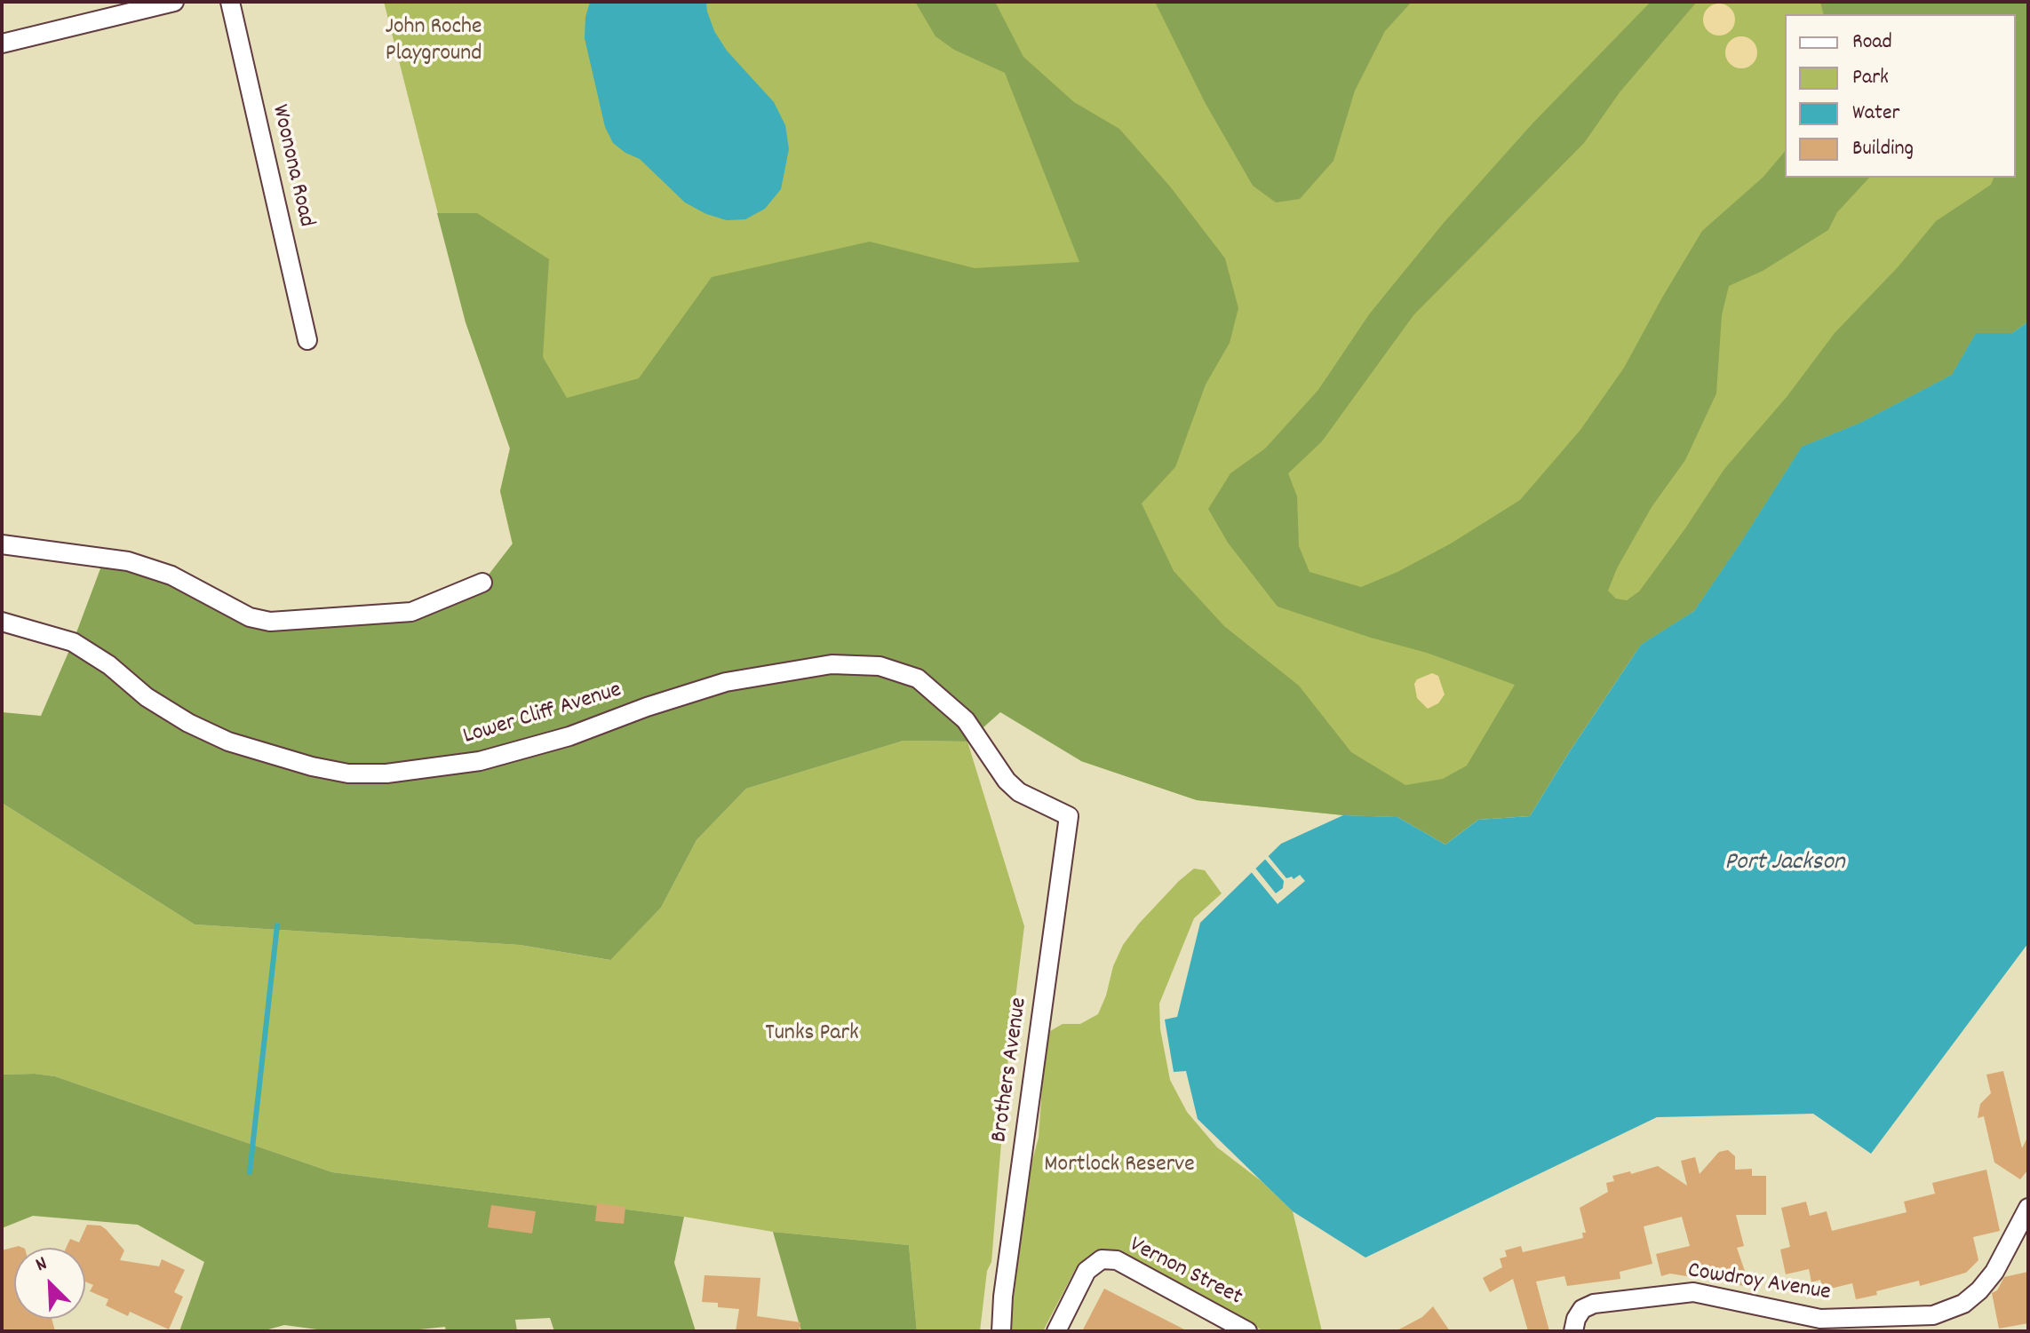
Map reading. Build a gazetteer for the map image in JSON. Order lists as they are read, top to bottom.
{
  "streets": {
    "street": [
      "Woonona Road",
      "Lower Cliff Avenue",
      "Brothers Avenue",
      "Vernon Street",
      "Cowdroy Avenue"
    ]
  },
  "crossings": [
    ["Lower Cliff Avenue", "Brothers Avenue"]
  ],
  "water": ["Port Jackson"],
  "parks": ["John Roche Playground", "Tunks Park", "Mortlock Reserve"],
  "legend": [
    "Road",
    "Park",
    "Water",
    "Building"
  ],
  "north": "top left"
}
